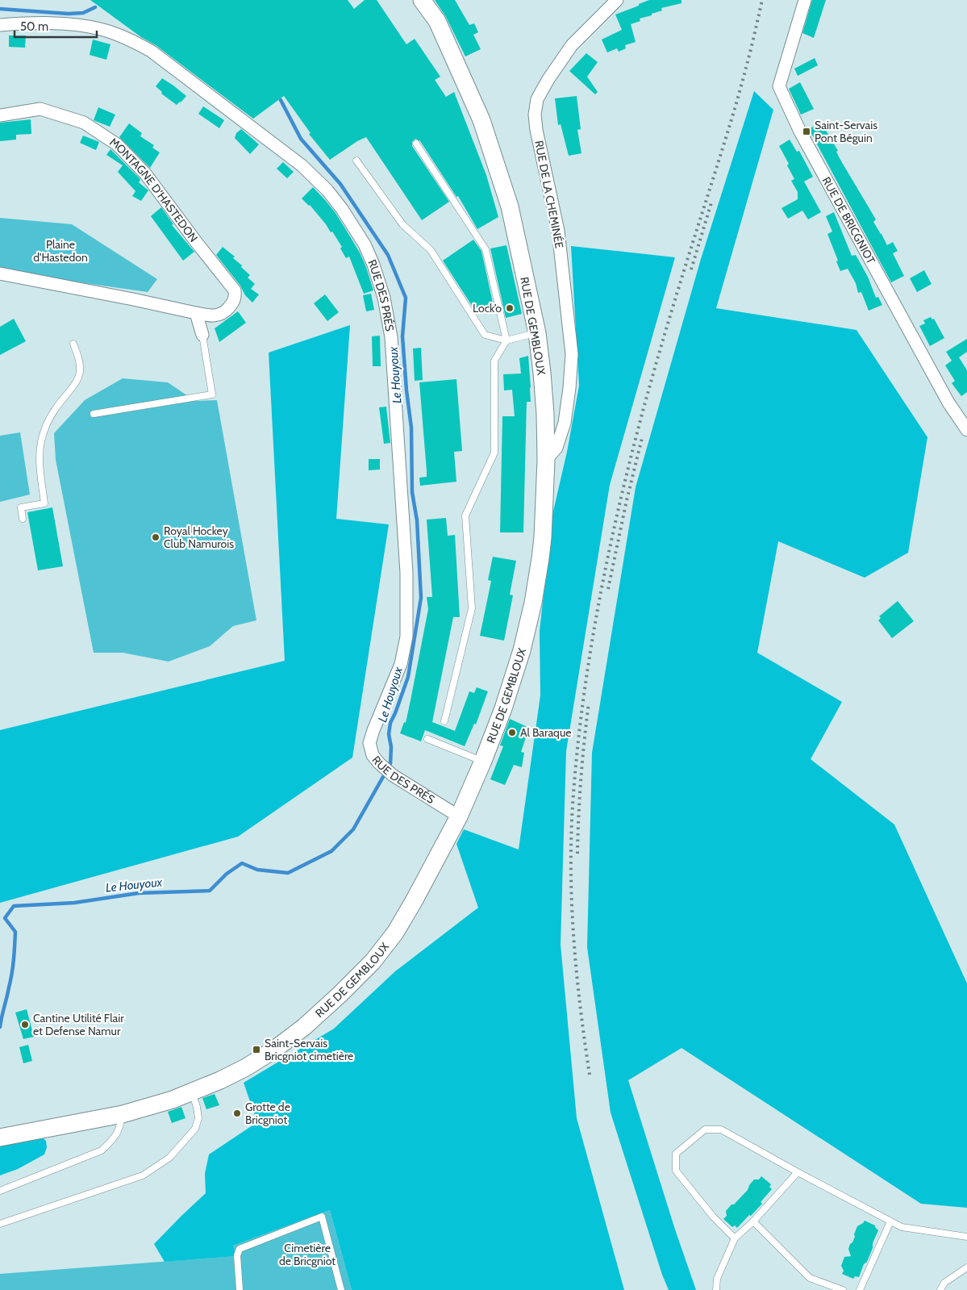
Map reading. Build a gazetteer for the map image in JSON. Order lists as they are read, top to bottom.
{
  "streets": {
    "main road": ["RUE DE GEMBLOUX"],
    "street": [
      "MONTAGNE D'HASTEDON",
      "RUE DE LA CHEMINÉE",
      "RUE DE BRICGNIOT",
      "RUE DES PRÉS"
    ]
  },
  "crossings": [
    ["RUE DE LA CHEMINÉE", "RUE DE GEMBLOUX"],
    ["RUE DES PRÉS", "RUE DE GEMBLOUX"]
  ],
  "water": ["Le Houyoux"],
  "parks": ["Plaine d'Hastedon", "Cimetière de Bricgniot"],
  "places": {
    "transit": ["Saint-Servais Pont Béguin", "Saint-Servais Bricgniot cimetière"],
    "other": [
      "Lock’o",
      "Royal Hockey Club Namurois",
      "Al Baraque",
      "Cantine Utilité Flair et Defense Namur",
      "Grotte de Bricgniot"
    ]
  },
  "scale_bar": "50 m"
}
